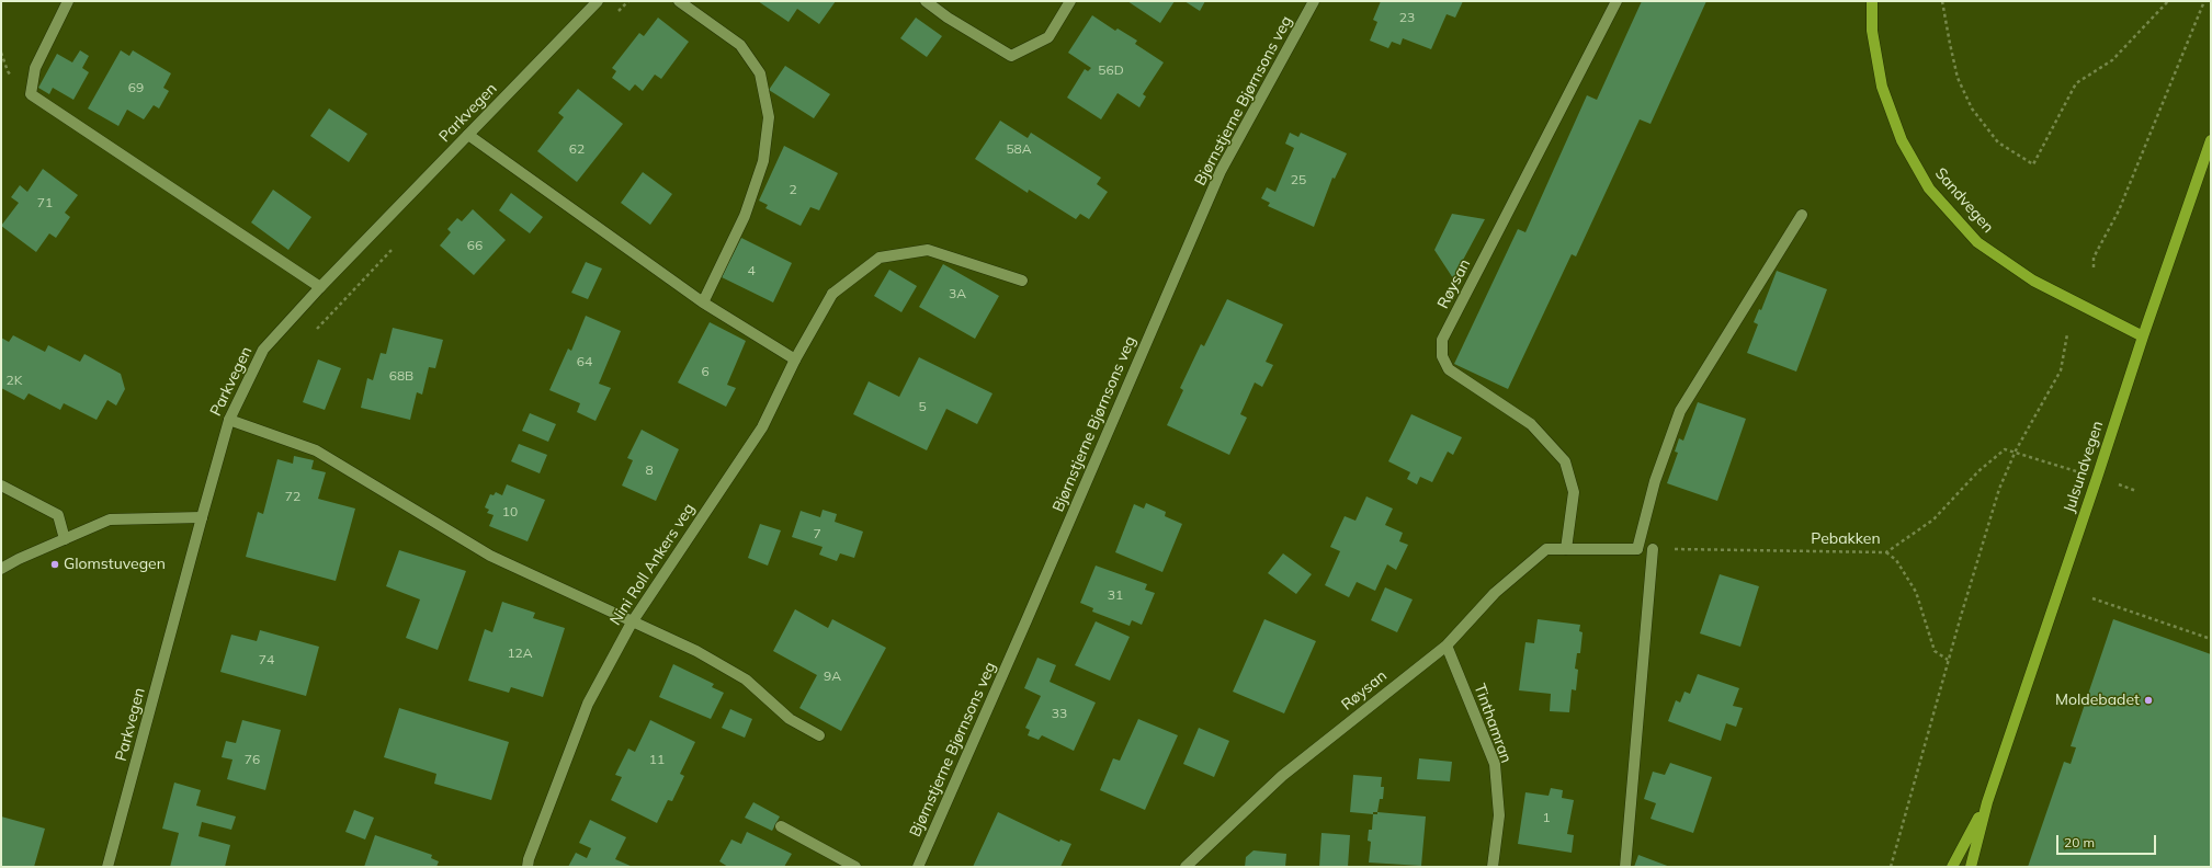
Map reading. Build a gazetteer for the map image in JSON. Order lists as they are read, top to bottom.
{
  "streets": {
    "main road": ["Sandvegen", "Julsundvegen"],
    "street": [
      "Bjørnstjerne Bjørnsons veg",
      "Parkvegen",
      "Røysan",
      "Nini Roll Ankers veg",
      "Tinthamran"
    ],
    "path": ["Pebakken"]
  },
  "crossings": [
    ["Sandvegen", "Julsundvegen"],
    ["Røysan", "Tinthamran"]
  ],
  "places": ["Glomstuvegen", "Moldebadet"],
  "house_numbers": [
    "23",
    "56D",
    "69",
    "62",
    "58A",
    "25",
    "2",
    "71",
    "66",
    "4",
    "3A",
    "64",
    "6",
    "68B",
    "2K",
    "5",
    "8",
    "72",
    "10",
    "7",
    "31",
    "12A",
    "74",
    "9A",
    "33",
    "76",
    "11",
    "1"
  ],
  "scale_bar": "20 m"
}
